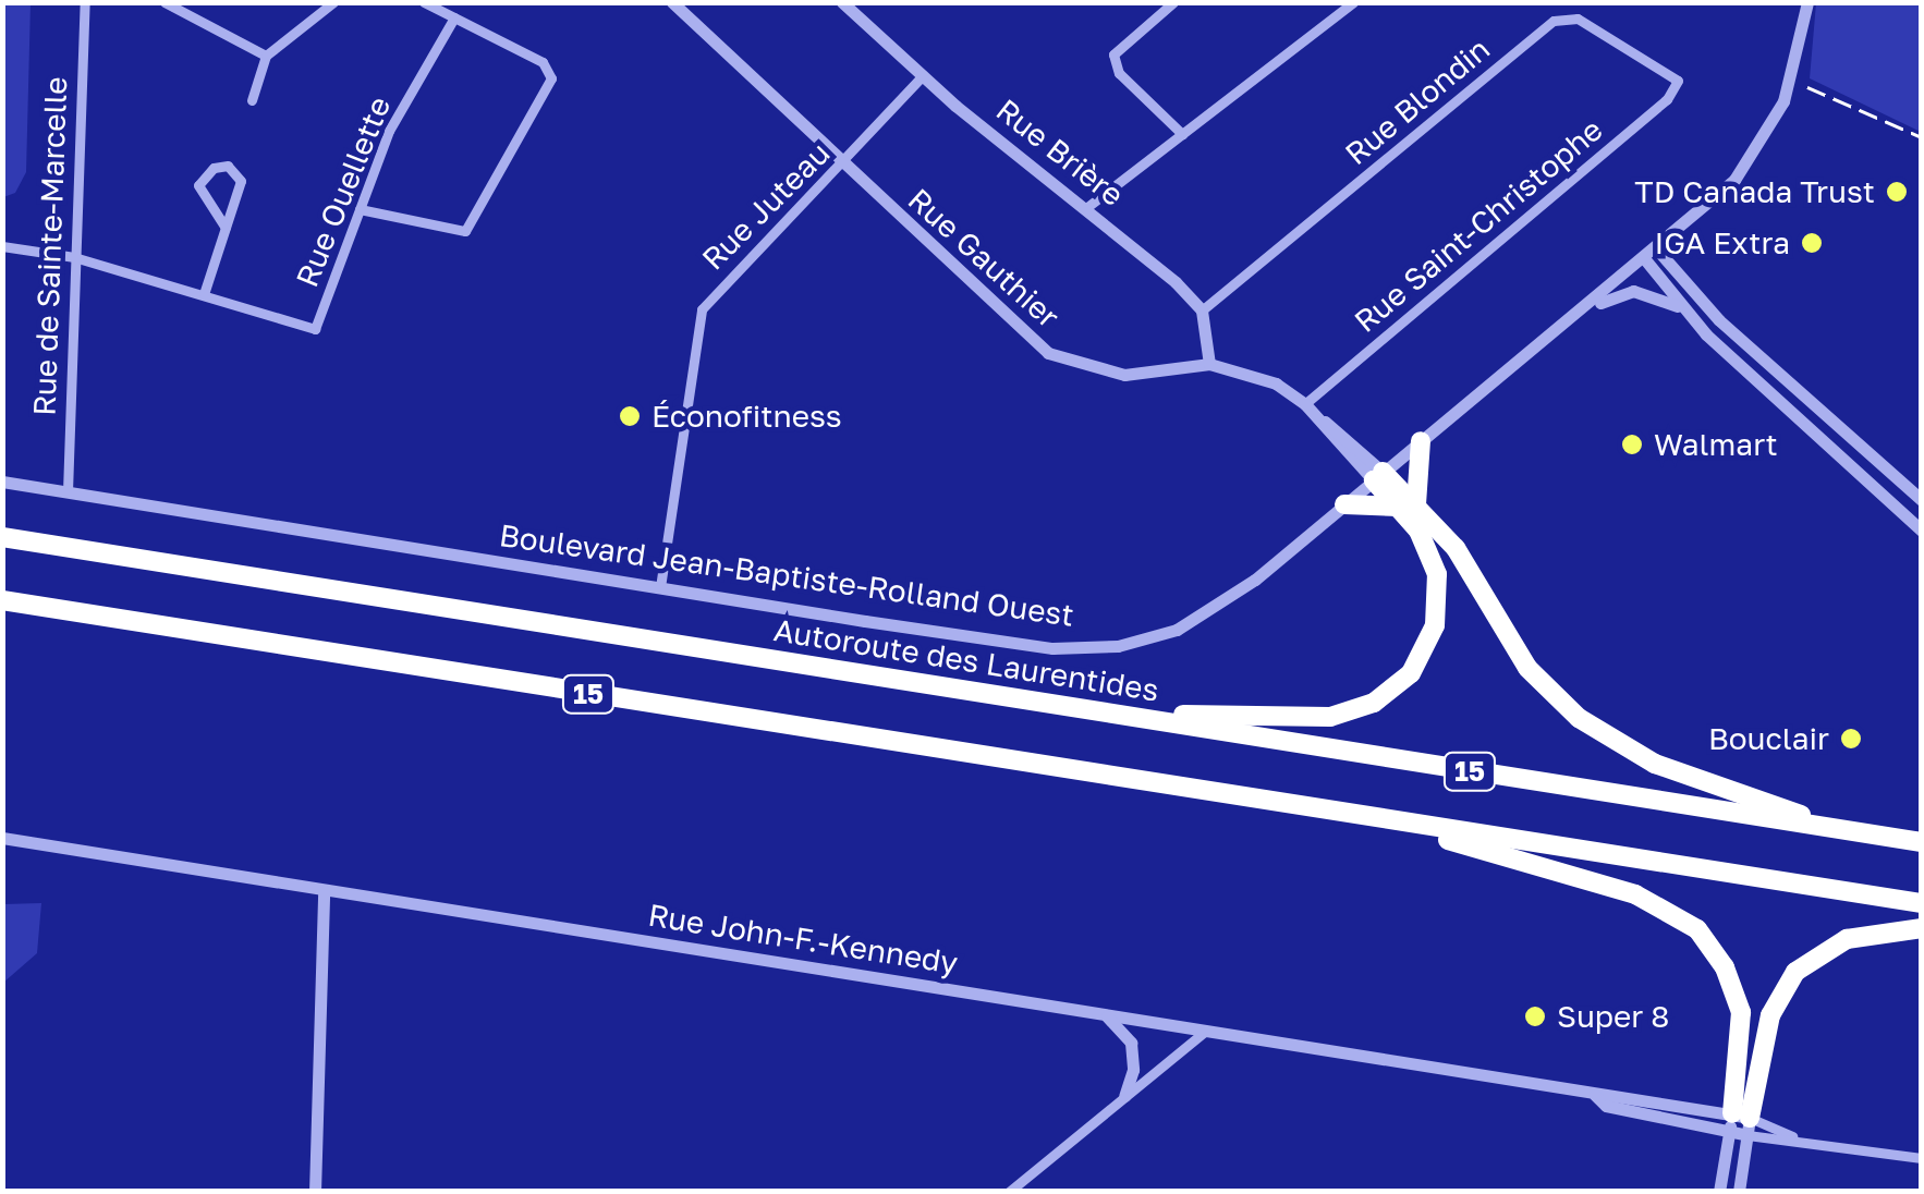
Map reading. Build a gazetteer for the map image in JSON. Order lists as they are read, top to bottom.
{
  "streets": {
    "highway": ["Autoroute des Laurentides", "15"],
    "street": [
      "Rue Blondin",
      "Rue Brière",
      "Rue Ouellette",
      "Rue Juteau",
      "Rue Saint-Christophe",
      "Rue de Sainte-Marcelle",
      "Rue Gauthier",
      "Boulevard Jean-Baptiste-Rolland Ouest",
      "Rue John-F.-Kennedy"
    ]
  },
  "crossings": [
    ["Rue Blondin", "Rue Brière"],
    ["Rue Blondin", "Rue Saint-Christophe"],
    ["Rue Brière", "Rue Juteau"],
    ["Rue Juteau", "Rue Gauthier"],
    ["Rue Juteau", "Boulevard Jean-Baptiste-Rolland Ouest"],
    ["Rue Saint-Christophe", "Rue Gauthier"],
    ["Rue de Sainte-Marcelle", "Boulevard Jean-Baptiste-Rolland Ouest"],
    ["Rue Gauthier", "Boulevard Jean-Baptiste-Rolland Ouest"]
  ],
  "places": [
    "TD Canada Trust",
    "IGA Extra",
    "Éconofitness",
    "Walmart",
    "Bouclair",
    "Super 8"
  ]
}
